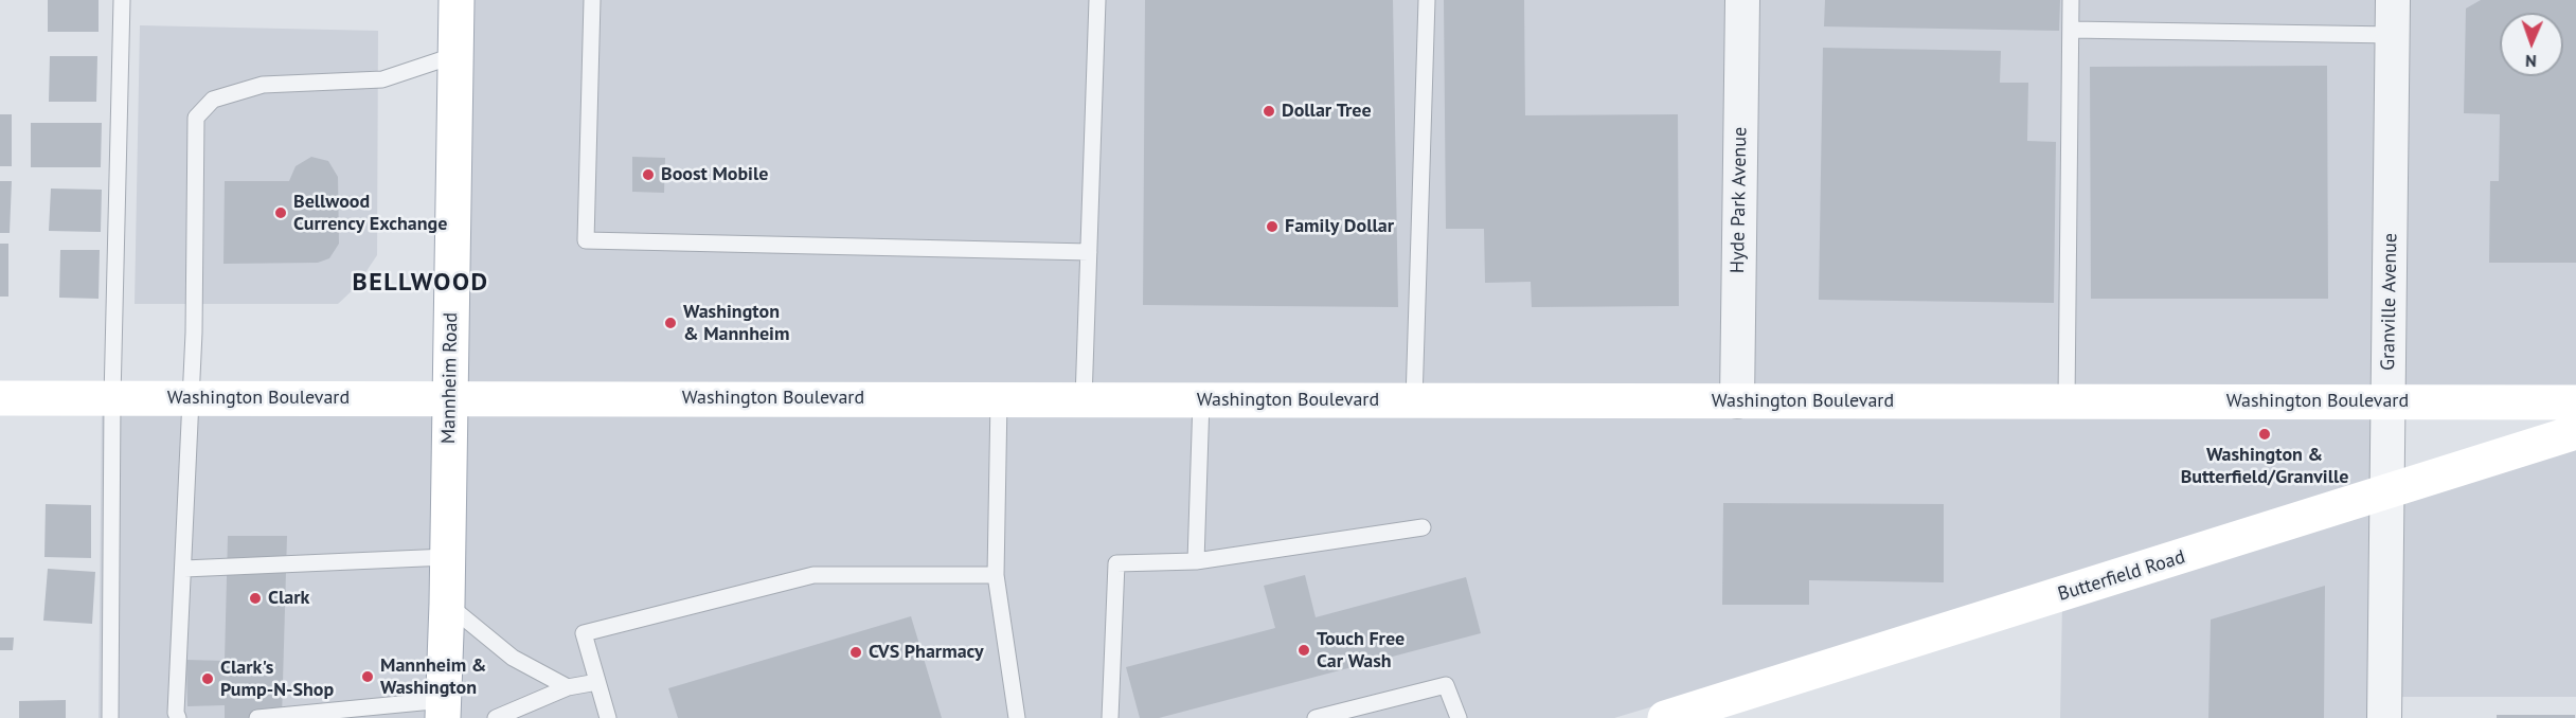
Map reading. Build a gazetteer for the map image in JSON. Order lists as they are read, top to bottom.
{
  "streets": {
    "main road": ["Mannheim Road", "Washington Boulevard", "Butterfield Road"],
    "street": ["Hyde Park Avenue", "Granville Avenue"]
  },
  "crossings": [
    ["Hyde Park Avenue", "Washington Boulevard"],
    ["Granville Avenue", "Washington Boulevard"],
    ["Granville Avenue", "Butterfield Road"],
    ["Mannheim Road", "Washington Boulevard"]
  ],
  "districts": ["BELLWOOD"],
  "places": [
    "Dollar Tree",
    "Boost Mobile",
    "Bellwood Currency Exchange",
    "Family Dollar",
    "Washington & Mannheim",
    "Washington & Butterfield/Granville",
    "Clark",
    "Touch Free Car Wash",
    "CVS Pharmacy",
    "Mannheim & Washington",
    "Clark's Pump-N-Shop"
  ],
  "north": "bottom"
}
